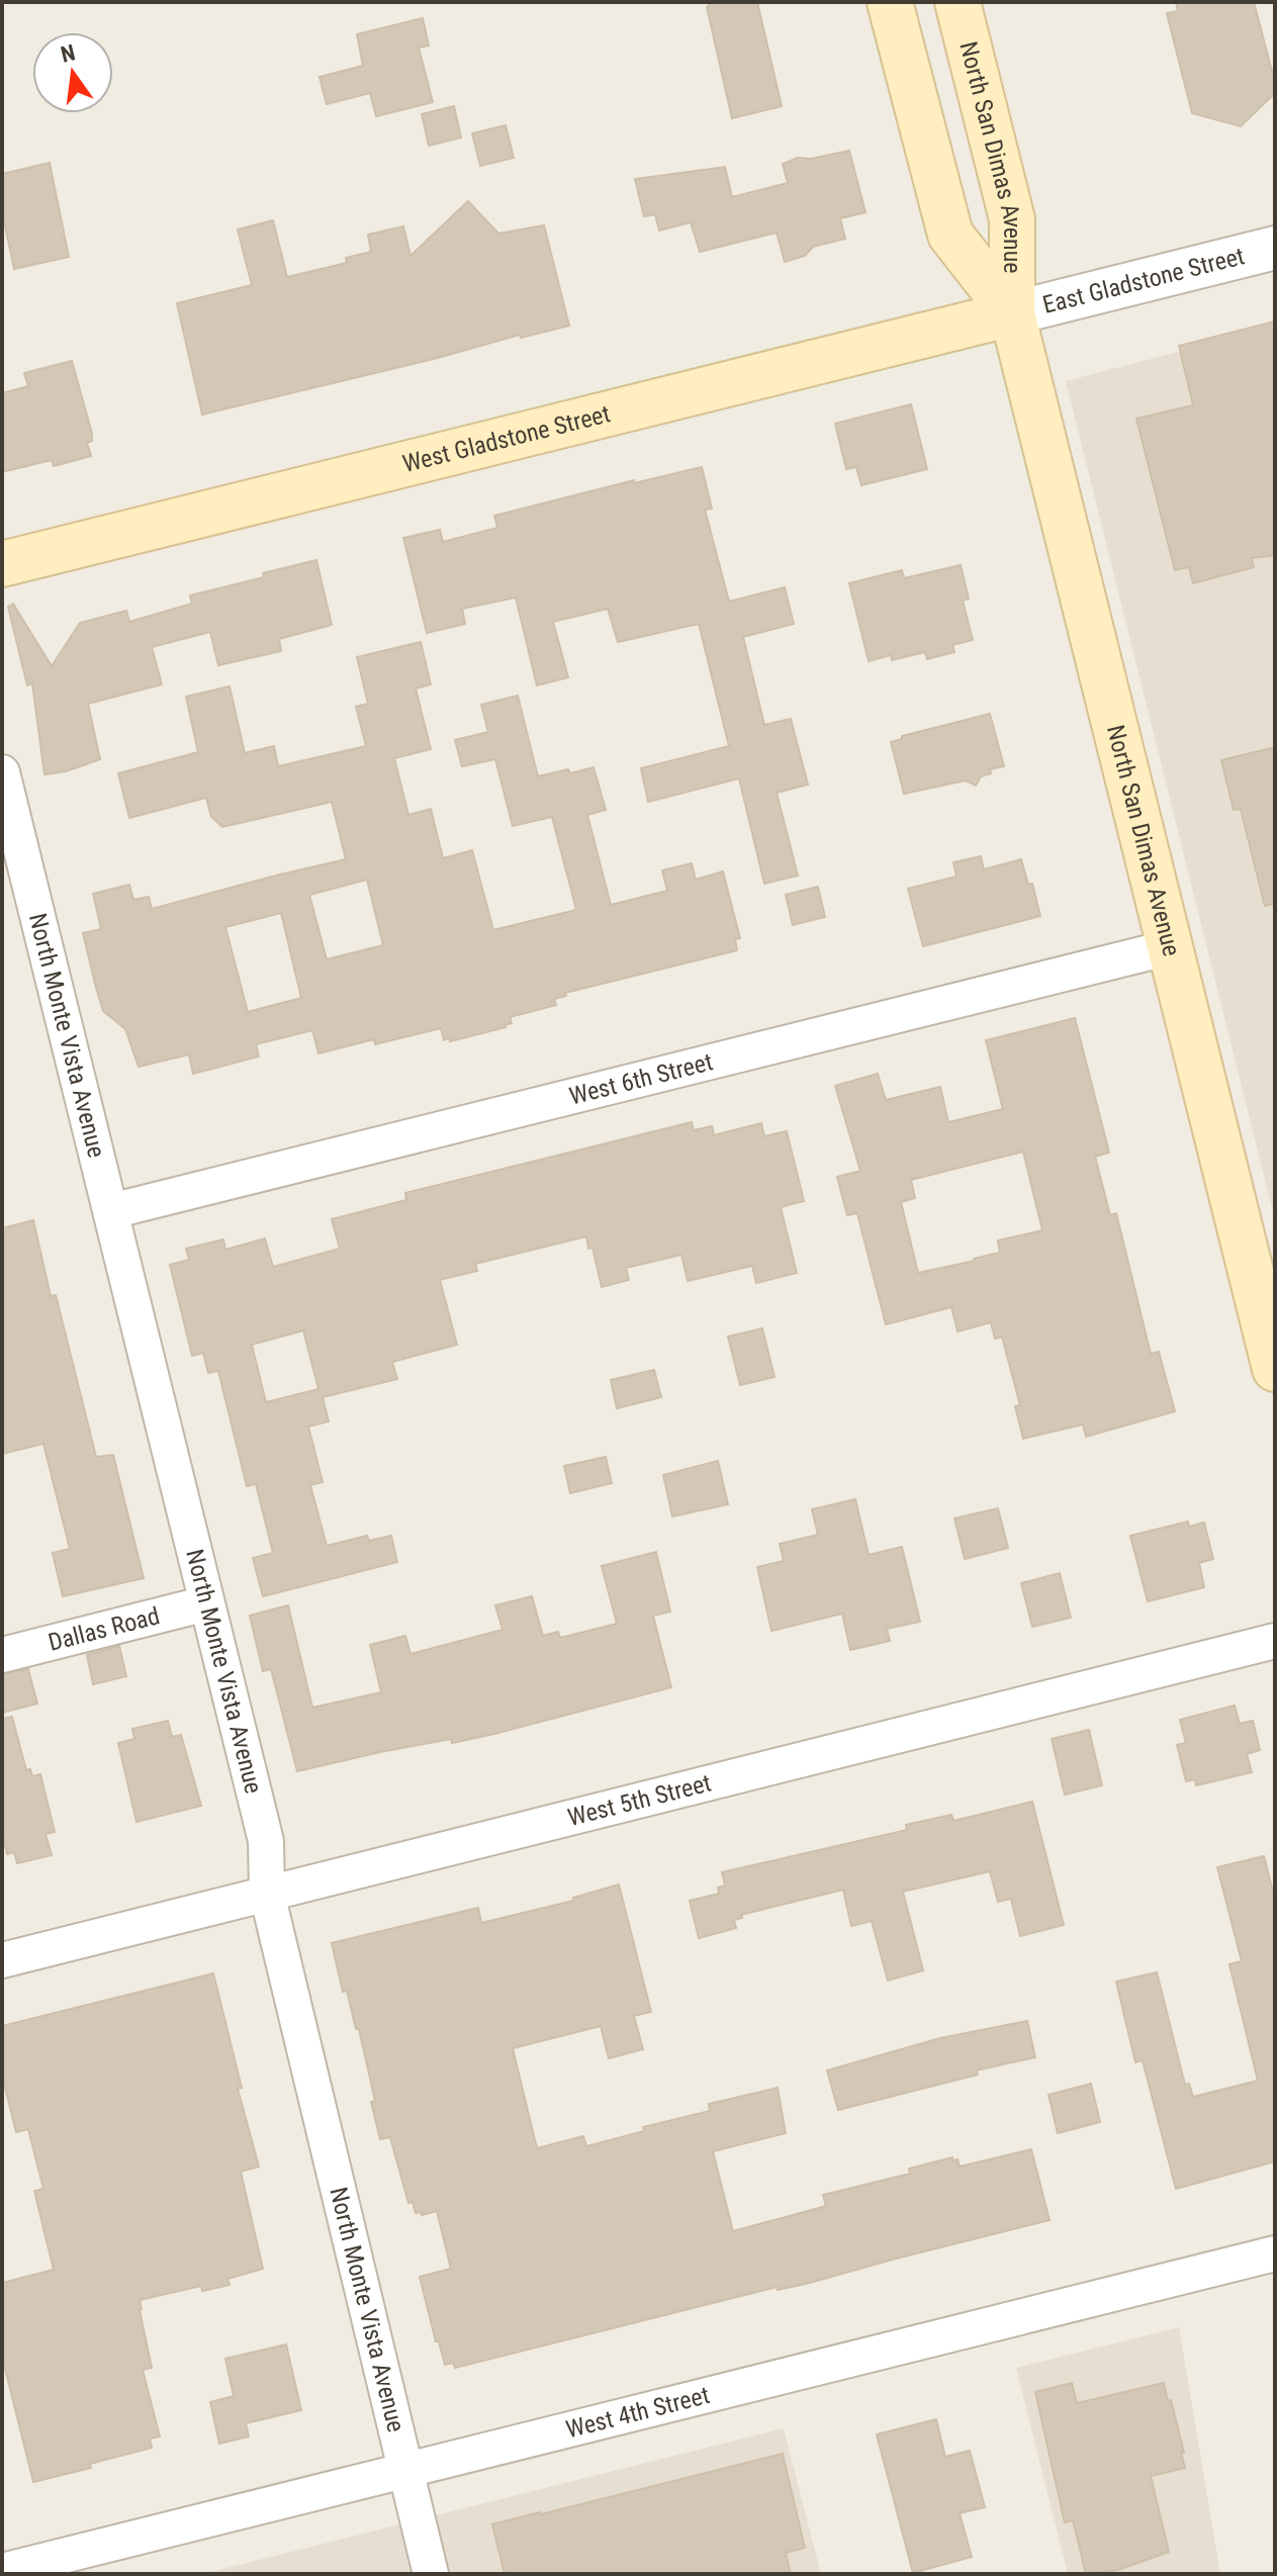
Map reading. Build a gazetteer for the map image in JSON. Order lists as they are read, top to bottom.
{
  "streets": {
    "main road": ["North San Dimas Avenue", "West Gladstone Street"],
    "street": [
      "East Gladstone Street",
      "North Monte Vista Avenue",
      "West 6th Street",
      "Dallas Road",
      "West 5th Street",
      "West 4th Street"
    ]
  },
  "crossings": [
    ["North San Dimas Avenue", "East Gladstone Street"],
    ["North San Dimas Avenue", "West Gladstone Street"],
    ["North San Dimas Avenue", "West 6th Street"],
    ["East Gladstone Street", "West Gladstone Street"],
    ["North Monte Vista Avenue", "West 6th Street"],
    ["North Monte Vista Avenue", "Dallas Road"],
    ["North Monte Vista Avenue", "West 5th Street"],
    ["North Monte Vista Avenue", "West 4th Street"]
  ],
  "north": "top"
}
